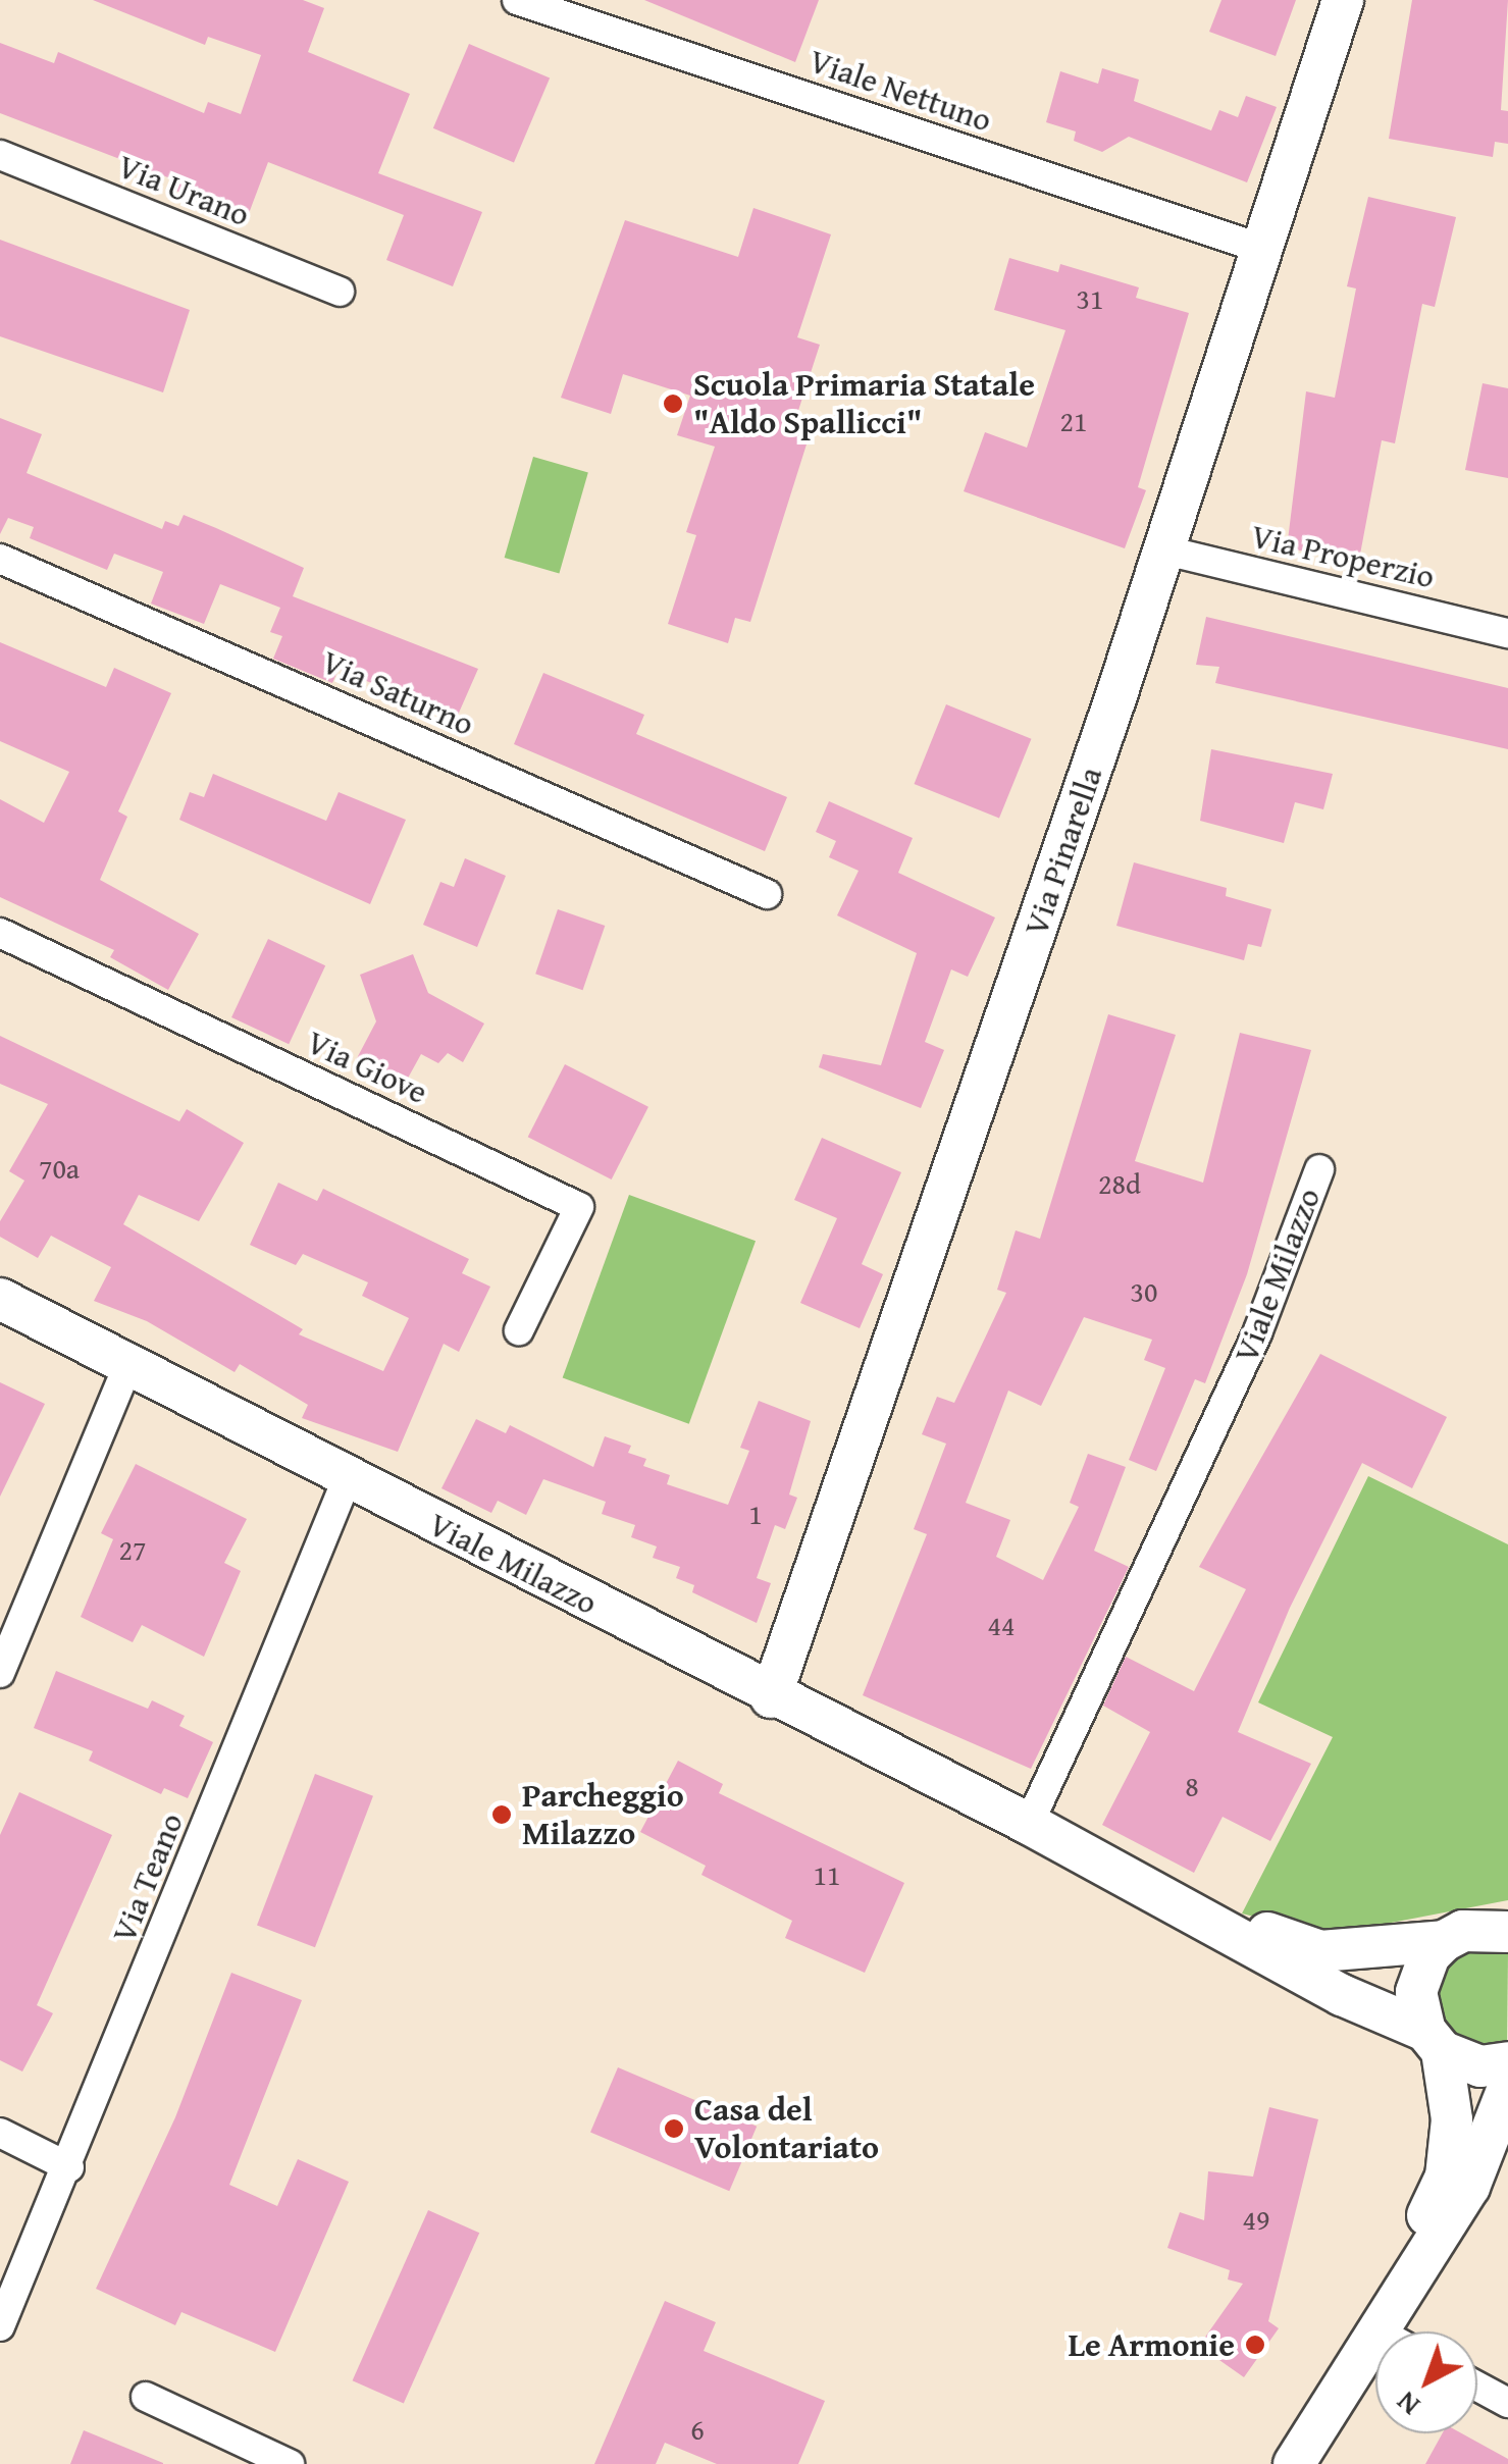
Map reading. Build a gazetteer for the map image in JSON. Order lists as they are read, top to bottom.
{
  "streets": {
    "street": [
      "Viale Nettuno",
      "Via Urano",
      "Via Properzio",
      "Via Saturno",
      "Via Pinarella",
      "Via Giove",
      "Viale Milazzo",
      "Via Teano"
    ]
  },
  "crossings": [
    ["Viale Nettuno", "Via Pinarella"],
    ["Via Properzio", "Via Pinarella"],
    ["Via Pinarella", "Viale Milazzo"],
    ["Viale Milazzo", "Via Teano"]
  ],
  "places": [
    "Scuola Primaria Statale \"Aldo Spallicci\"",
    "Parcheggio Milazzo",
    "Casa del Volontariato",
    "Le Armonie"
  ],
  "house_numbers": [
    "31",
    "21",
    "70a",
    "28d",
    "30",
    "1",
    "27",
    "44",
    "8",
    "11",
    "49",
    "6"
  ],
  "north": "bottom left"
}
